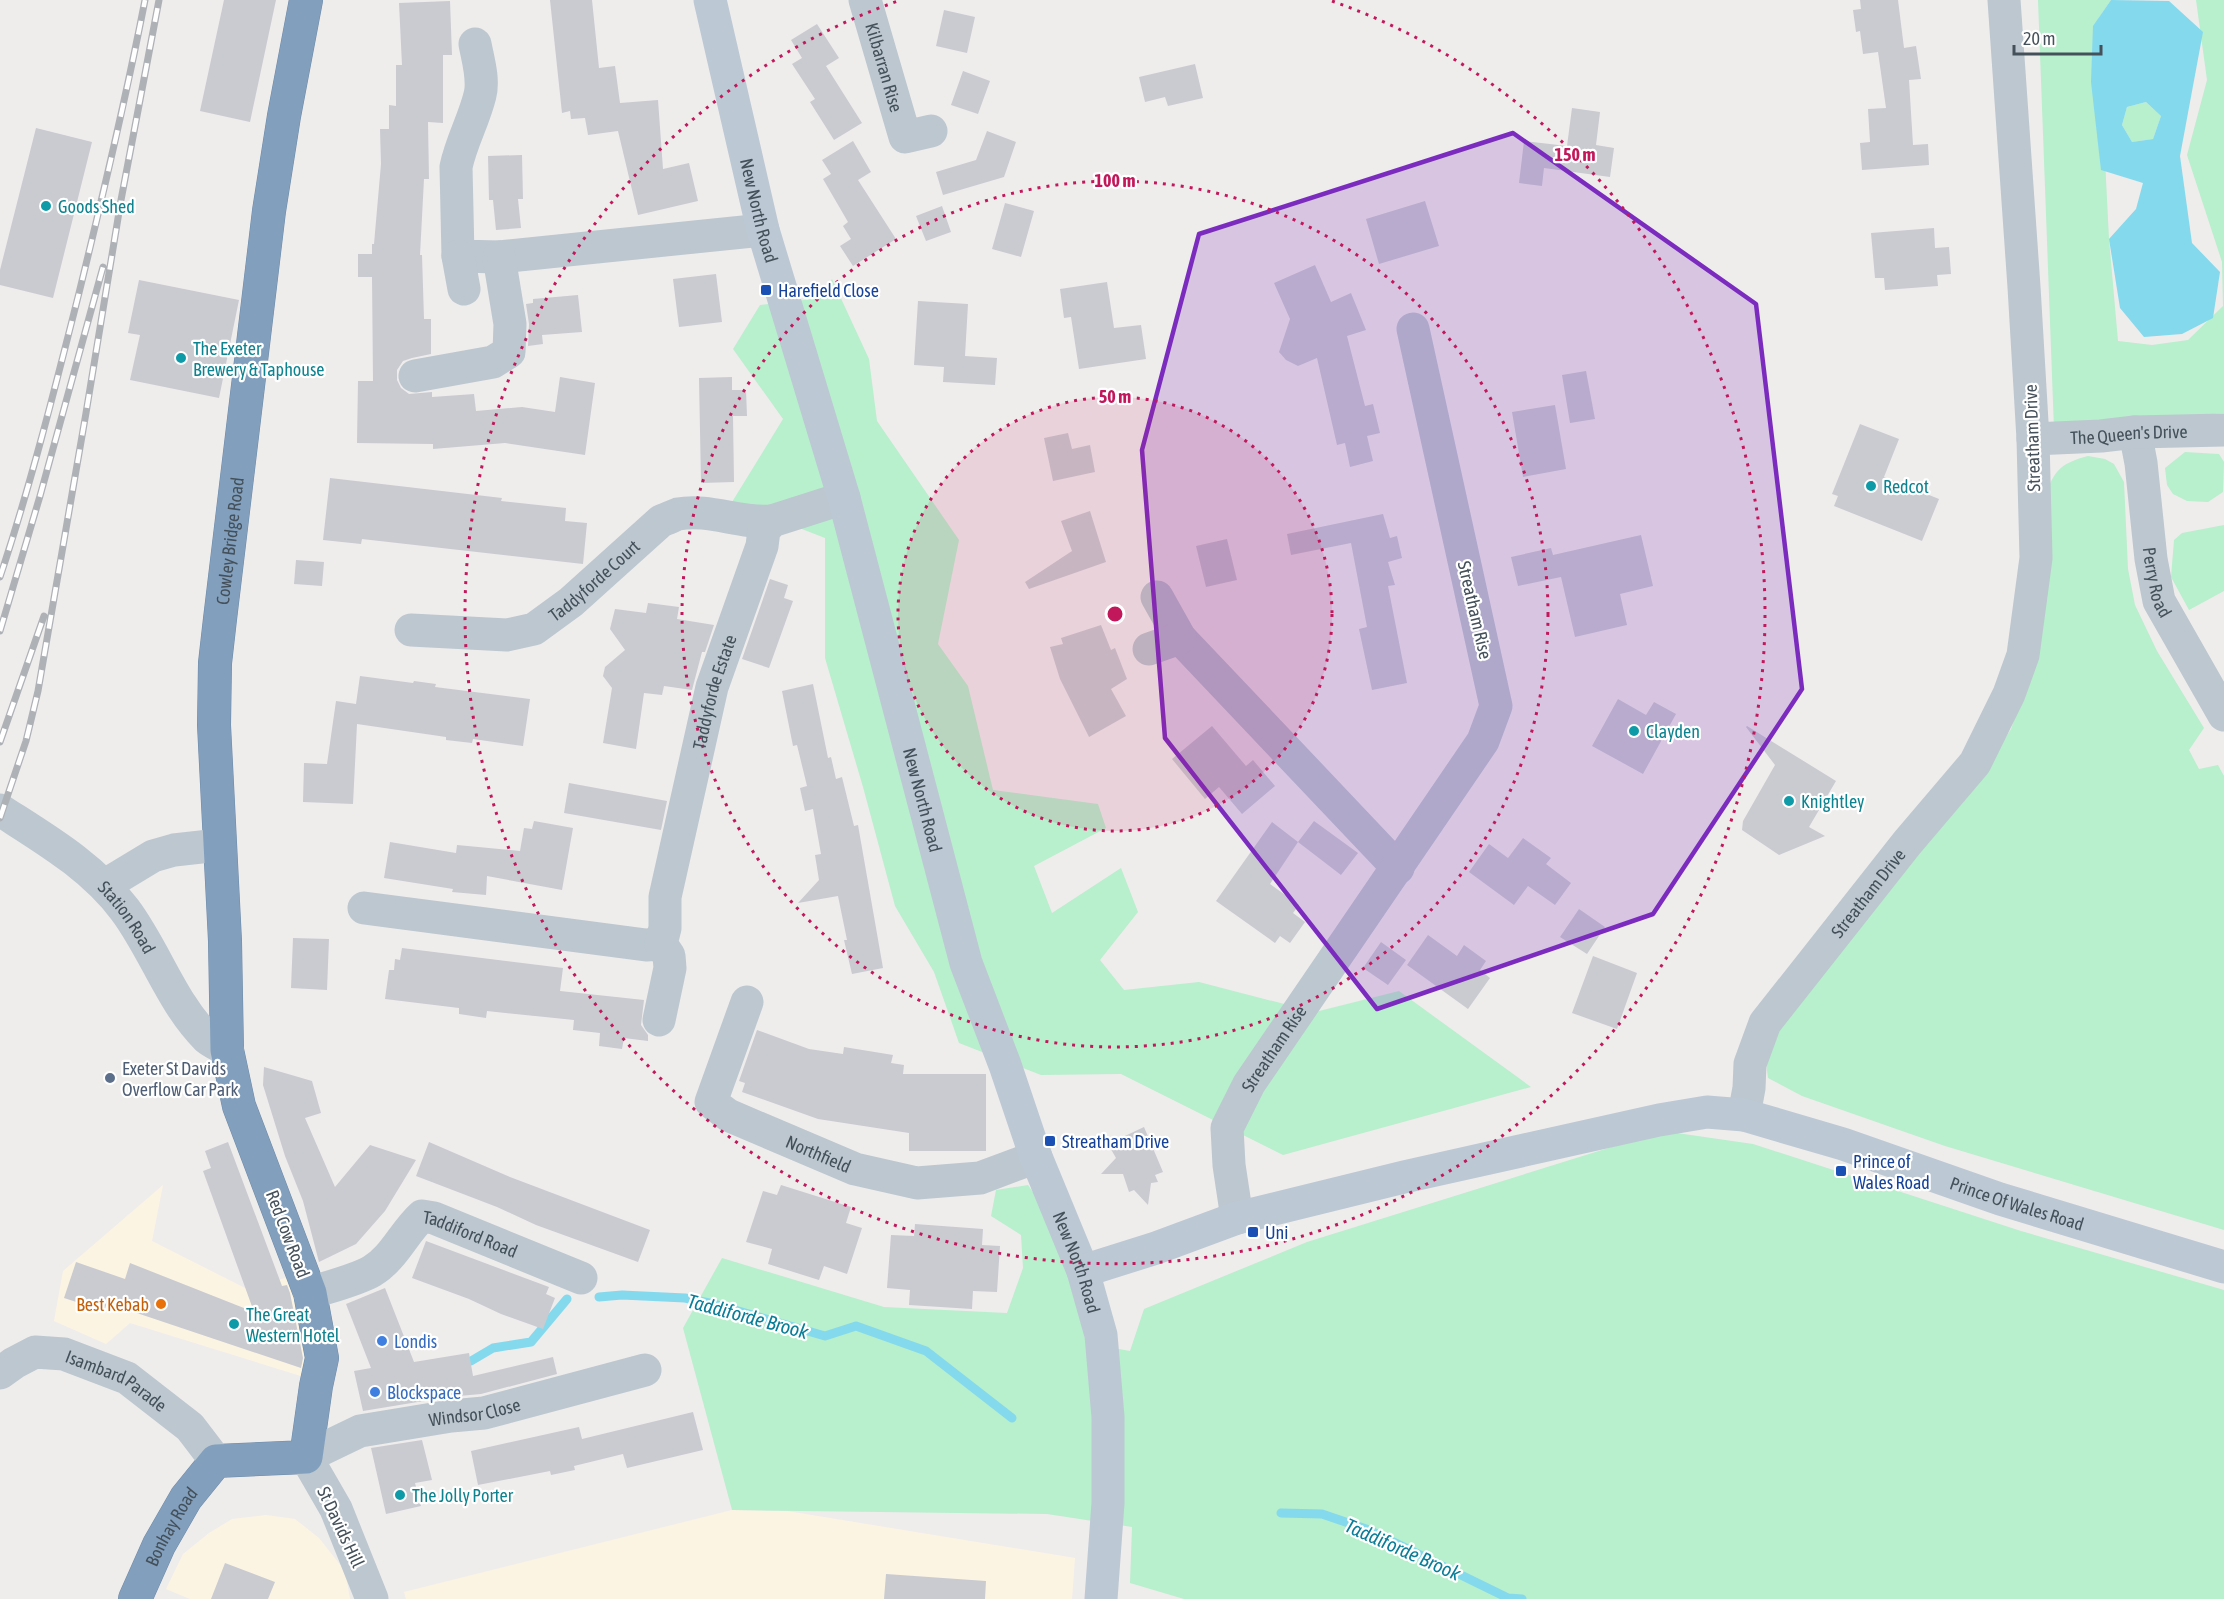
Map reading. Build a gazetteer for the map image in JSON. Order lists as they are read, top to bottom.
{
  "streets": {
    "highway": ["Cowley Bridge Road", "Red Cow Road", "Bonhay Road"],
    "main road": ["New North Road", "Prince Of Wales Road"],
    "street": [
      "Kilbarran Rise",
      "The Queen's Drive",
      "Streatham Drive",
      "Taddyforde Court",
      "Perry Road",
      "Streatham Rise",
      "Taddyforde Estate",
      "Station Road",
      "Northfield",
      "Taddiford Road",
      "Isambard Parade",
      "Windsor Close",
      "St Davids Hill"
    ]
  },
  "crossings": [
    ["New North Road", "Northfield"],
    ["The Queen's Drive", "Streatham Drive"],
    ["The Queen's Drive", "Perry Road"],
    ["Streatham Drive", "Prince Of Wales Road"],
    ["Cowley Bridge Road", "Station Road"],
    ["Cowley Bridge Road", "Red Cow Road"],
    ["Taddyforde Court", "Taddyforde Estate"],
    ["Red Cow Road", "Taddiford Road"],
    ["Red Cow Road", "Windsor Close"],
    ["Red Cow Road", "St Davids Hill"],
    ["Isambard Parade", "Bonhay Road"],
    ["Windsor Close", "St Davids Hill"]
  ],
  "water": ["Taddiforde Brook"],
  "places": {
    "other": [
      "Goods Shed",
      "The Exeter Brewery & Taphouse",
      "Redcot",
      "Clayden",
      "Knightley",
      "Exeter St Davids Overflow Car Park",
      "Best Kebab",
      "The Great Western Hotel",
      "Londis",
      "Blockspace",
      "The Jolly Porter"
    ],
    "transit": [
      "Harefield Close",
      "Streatham Drive",
      "Prince of Wales Road",
      "Uni"
    ]
  },
  "scale_bar": "20 m",
  "rings": ["150 m", "100 m", "50 m"]
}
